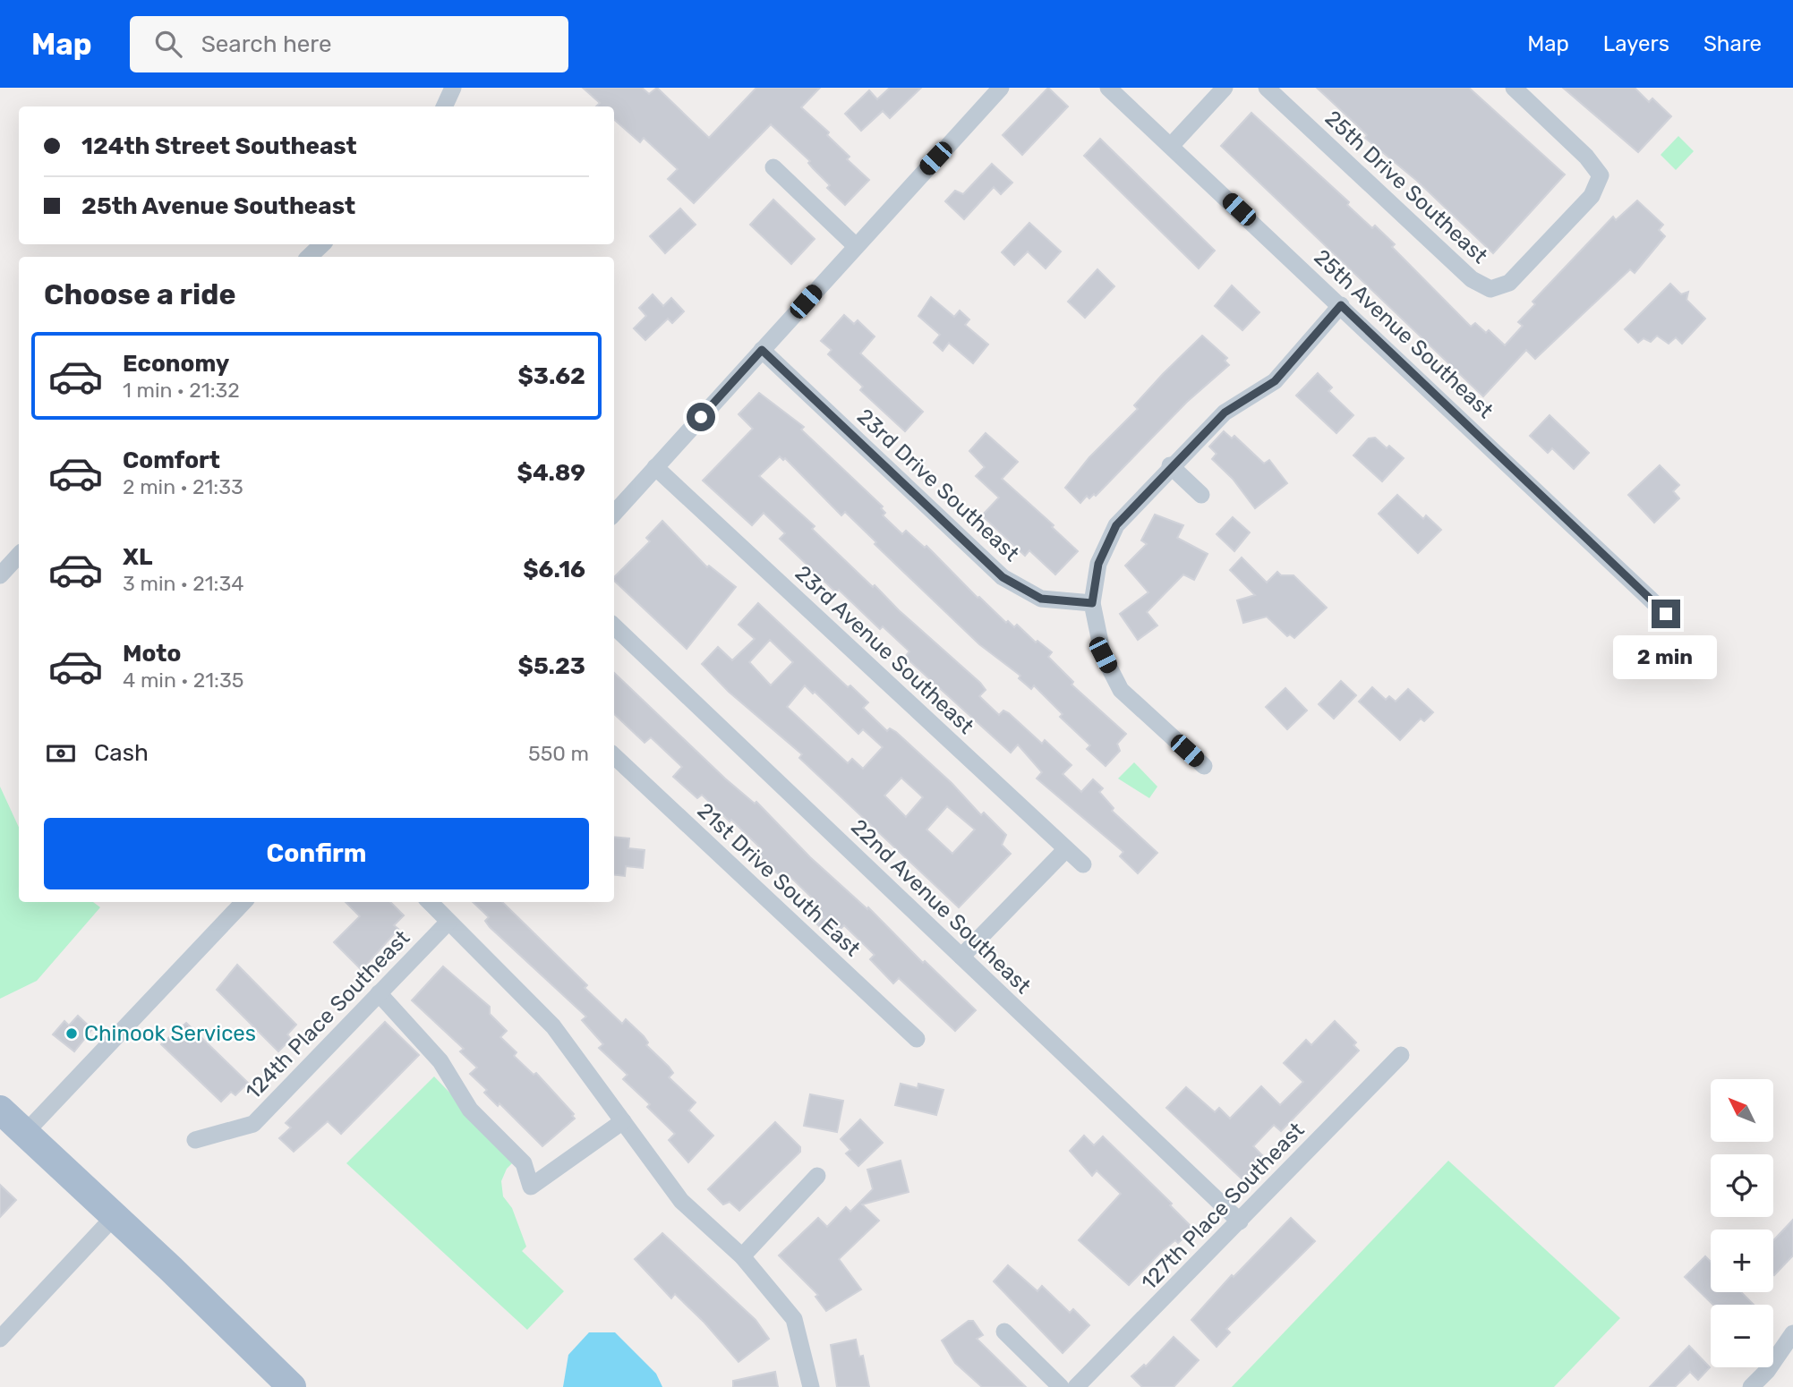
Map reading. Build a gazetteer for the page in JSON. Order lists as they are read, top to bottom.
{
  "streets": {
    "street": [
      "25th Drive Southeast",
      "25th Avenue Southeast",
      "23rd Drive Southeast",
      "23rd Avenue Southeast",
      "21st Drive South East",
      "22nd Avenue Southeast",
      "124th Place Southeast",
      "127th Place Southeast"
    ]
  },
  "crossings": [
    ["22nd Avenue Southeast", "127th Place Southeast"]
  ],
  "places": ["Chinook Services"],
  "north": "top left",
  "page": {
    "header": "Map",
    "search": "Search here",
    "nav": ["Map", "Layers", "Share"],
    "banner": ["124th Street Southeast", "25th Avenue Southeast"],
    "heading": "Choose a ride",
    "list": [
      {
        "name": "Economy",
        "note": "1 min · 21:32",
        "value": "$3.62"
      },
      {
        "name": "Comfort",
        "note": "2 min · 21:33",
        "value": "$4.89"
      },
      {
        "name": "XL",
        "note": "3 min · 21:34",
        "value": "$6.16"
      },
      {
        "name": "Moto",
        "note": "4 min · 21:35",
        "value": "$5.23"
      }
    ],
    "bubble": "2 min",
    "pay": ["Cash", "550 m"],
    "buttons": "Confirm",
    "map_buttons": ["+", "−"]
  }
}
